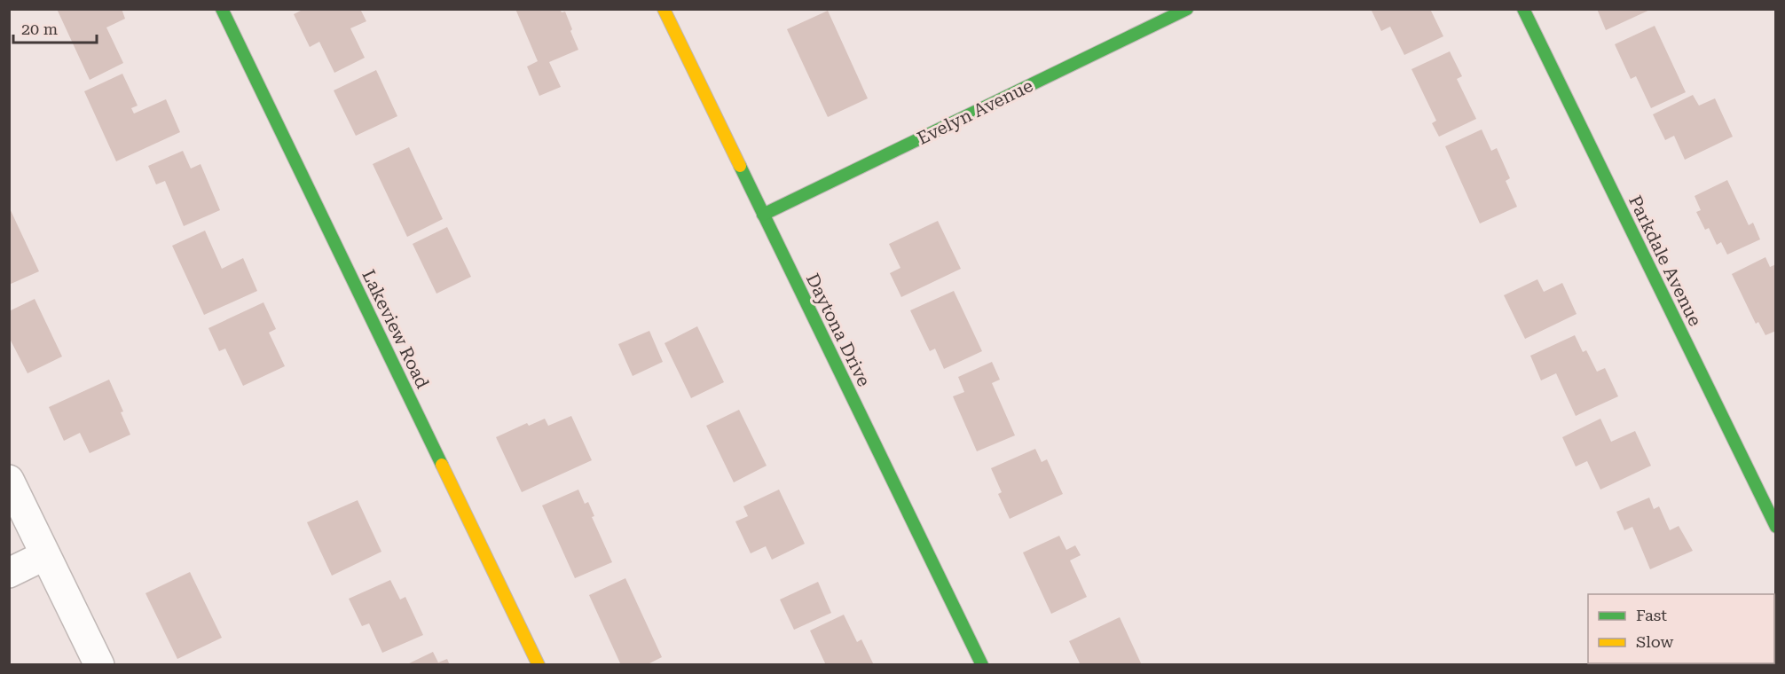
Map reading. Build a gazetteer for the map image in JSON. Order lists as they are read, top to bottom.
{
  "streets": {
    "street": [
      "Evelyn Avenue",
      "Parkdale Avenue",
      "Lakeview Road",
      "Daytona Drive"
    ]
  },
  "crossings": [
    ["Evelyn Avenue", "Daytona Drive"]
  ],
  "legend": ["Fast", "Slow"],
  "scale_bar": "20 m"
}
